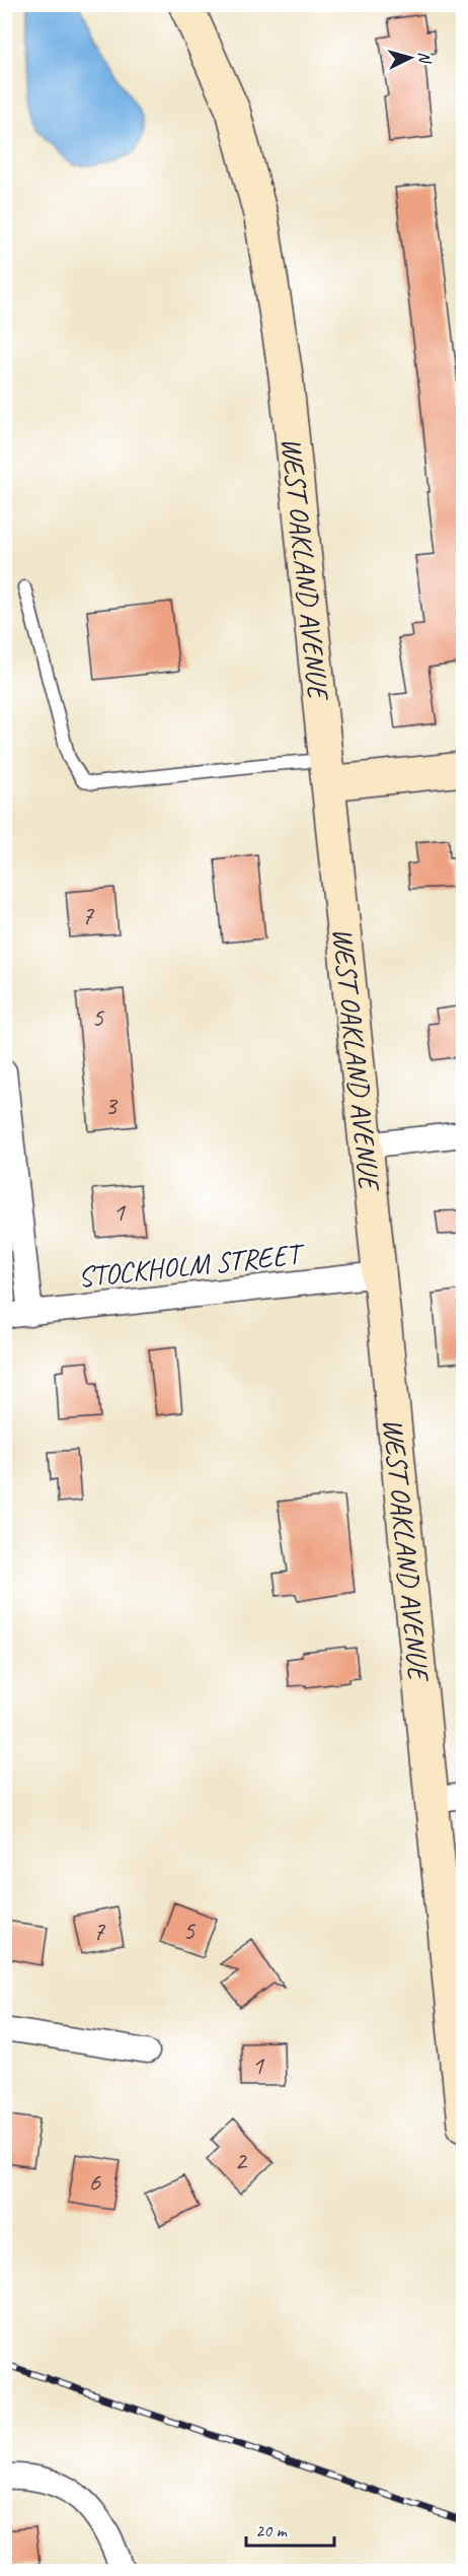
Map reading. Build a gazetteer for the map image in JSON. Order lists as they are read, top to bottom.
{
  "streets": {
    "main road": ["WEST OAKLAND AVENUE"],
    "street": ["STOCKHOLM STREET"]
  },
  "crossings": [
    ["WEST OAKLAND AVENUE", "STOCKHOLM STREET"]
  ],
  "house_numbers": [
    "7",
    "5",
    "3",
    "1",
    "5",
    "7",
    "1",
    "2",
    "6"
  ],
  "scale_bar": "20 m",
  "north": "right"
}
